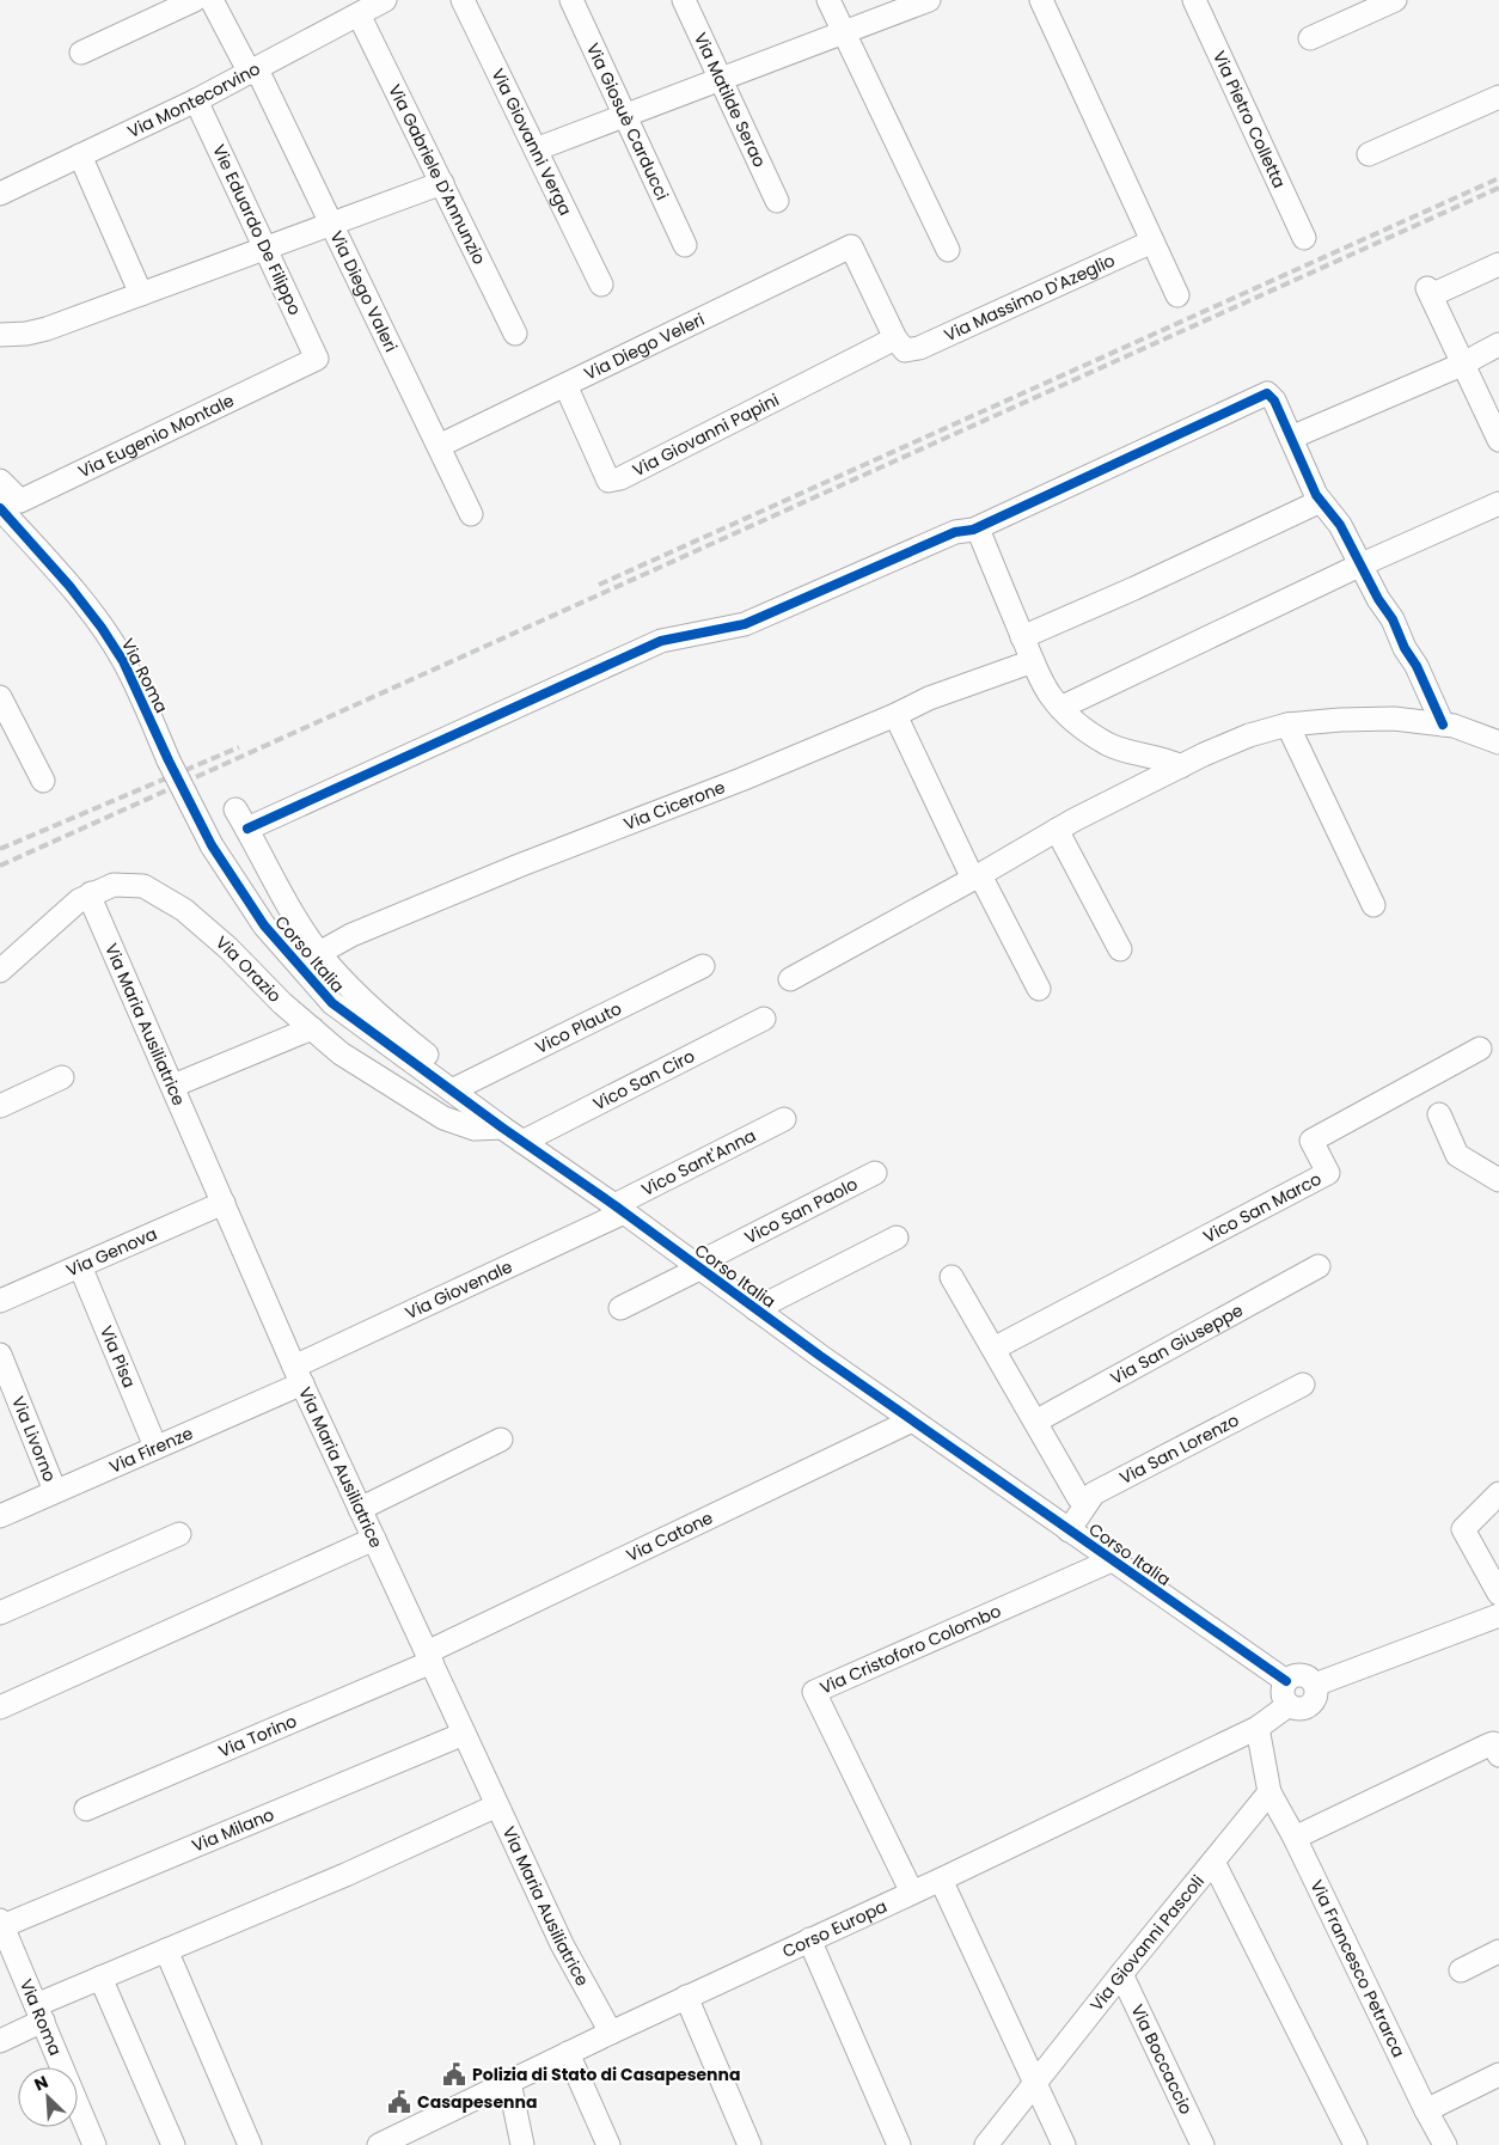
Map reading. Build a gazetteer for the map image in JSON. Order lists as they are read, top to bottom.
{
  "streets": {
    "street": [
      "Via Montecorvino",
      "Via Matilde Serao",
      "Via Pietro Colletta",
      "Via Giosuè Carducci",
      "Via Giovanni Verga",
      "Via Gabriele D'Annunzio",
      "Vie Eduardo De Filippo",
      "Via Diego Valeri",
      "Via Massimo D'Azeglio",
      "Via Diego Veleri",
      "Via Giovanni Papini",
      "Via Eugenio Montale",
      "Via Roma",
      "Via Cicerone",
      "Corso Italia",
      "Via Orazio",
      "Via Maria Ausiliatrice",
      "Vico Plauto",
      "Vico San Ciro",
      "Vico Sant'Anna",
      "Vico San Marco",
      "Vico San Paolo",
      "Via Genova",
      "Via Giovenale",
      "Via San Giuseppe",
      "Via Pisa",
      "Via Livorno",
      "Via Firenze",
      "Via San Lorenzo",
      "Via Catone",
      "Via Cristoforo Colombo",
      "Via Torino",
      "Via Milano",
      "Corso Europa",
      "Via Giovanni Pascoli",
      "Via Francesco Petrarca",
      "Via Boccaccio"
    ]
  },
  "crossings": [
    ["Via Montecorvino", "Via Gabriele D'Annunzio"],
    ["Via Montecorvino", "Vie Eduardo De Filippo"],
    ["Via Montecorvino", "Via Diego Valeri"],
    ["Vie Eduardo De Filippo", "Via Eugenio Montale"],
    ["Via Diego Valeri", "Via Diego Veleri"],
    ["Via Massimo D'Azeglio", "Via Diego Veleri"],
    ["Via Massimo D'Azeglio", "Via Giovanni Papini"],
    ["Via Diego Veleri", "Via Giovanni Papini"],
    ["Via Roma", "Corso Italia"],
    ["Via Roma", "Via Milano"],
    ["Corso Italia", "Via Orazio"],
    ["Corso Italia", "Vico Plauto"],
    ["Corso Italia", "Vico San Ciro"],
    ["Corso Italia", "Vico Sant'Anna"],
    ["Corso Italia", "Vico San Paolo"],
    ["Corso Italia", "Via Giovenale"],
    ["Corso Italia", "Via San Lorenzo"],
    ["Corso Italia", "Via Catone"],
    ["Corso Italia", "Via Cristoforo Colombo"],
    ["Corso Italia", "Corso Europa"],
    ["Via Orazio", "Via Maria Ausiliatrice"],
    ["Via Maria Ausiliatrice", "Via Genova"],
    ["Via Maria Ausiliatrice", "Via Giovenale"],
    ["Via Maria Ausiliatrice", "Via Firenze"],
    ["Via Maria Ausiliatrice", "Via Catone"],
    ["Via Maria Ausiliatrice", "Via Torino"],
    ["Via Maria Ausiliatrice", "Via Milano"],
    ["Via Maria Ausiliatrice", "Corso Europa"],
    ["Vico Sant'Anna", "Via Giovenale"],
    ["Via Genova", "Via Pisa"],
    ["Via Giovenale", "Via Firenze"],
    ["Via Pisa", "Via Firenze"],
    ["Via Livorno", "Via Firenze"],
    ["Via Catone", "Via Torino"],
    ["Via Cristoforo Colombo", "Corso Europa"],
    ["Via Giovanni Pascoli", "Via Francesco Petrarca"],
    ["Via Giovanni Pascoli", "Via Boccaccio"]
  ],
  "places": {
    "public building": ["Polizia di Stato di Casapesenna", "Casapesenna"]
  },
  "north": "top left"
}
